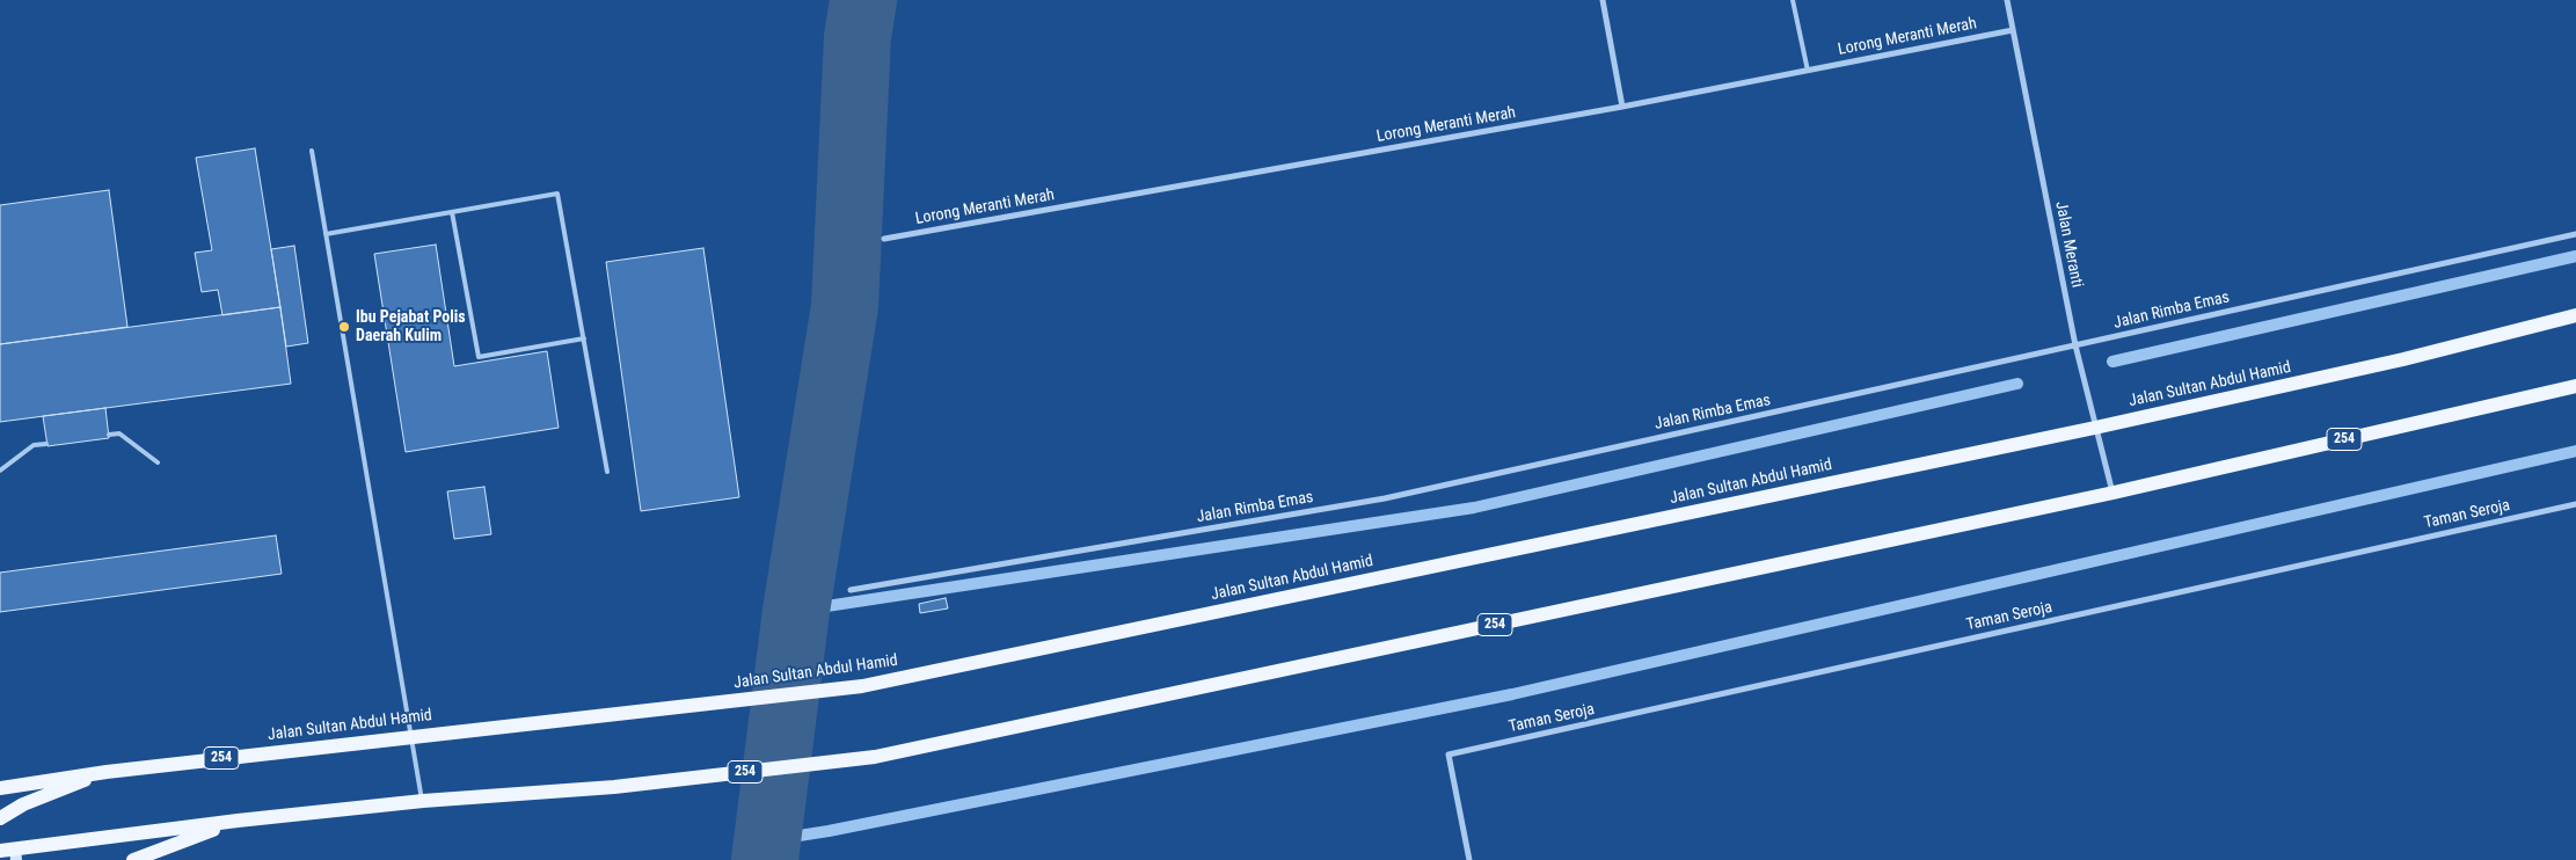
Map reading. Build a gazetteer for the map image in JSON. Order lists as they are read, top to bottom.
{
  "streets": {
    "main road": ["Jalan Sultan Abdul Hamid", "254"],
    "street": [
      "Lorong Meranti Merah",
      "Jalan Meranti",
      "Jalan Rimba Emas",
      "Taman Seroja"
    ]
  },
  "crossings": [
    ["Lorong Meranti Merah", "Jalan Meranti"],
    ["Jalan Meranti", "Jalan Rimba Emas"],
    ["Jalan Meranti", "Jalan Sultan Abdul Hamid"],
    ["Jalan Meranti", "254"]
  ],
  "places": ["Ibu Pejabat Polis Daerah Kulim"]
}
